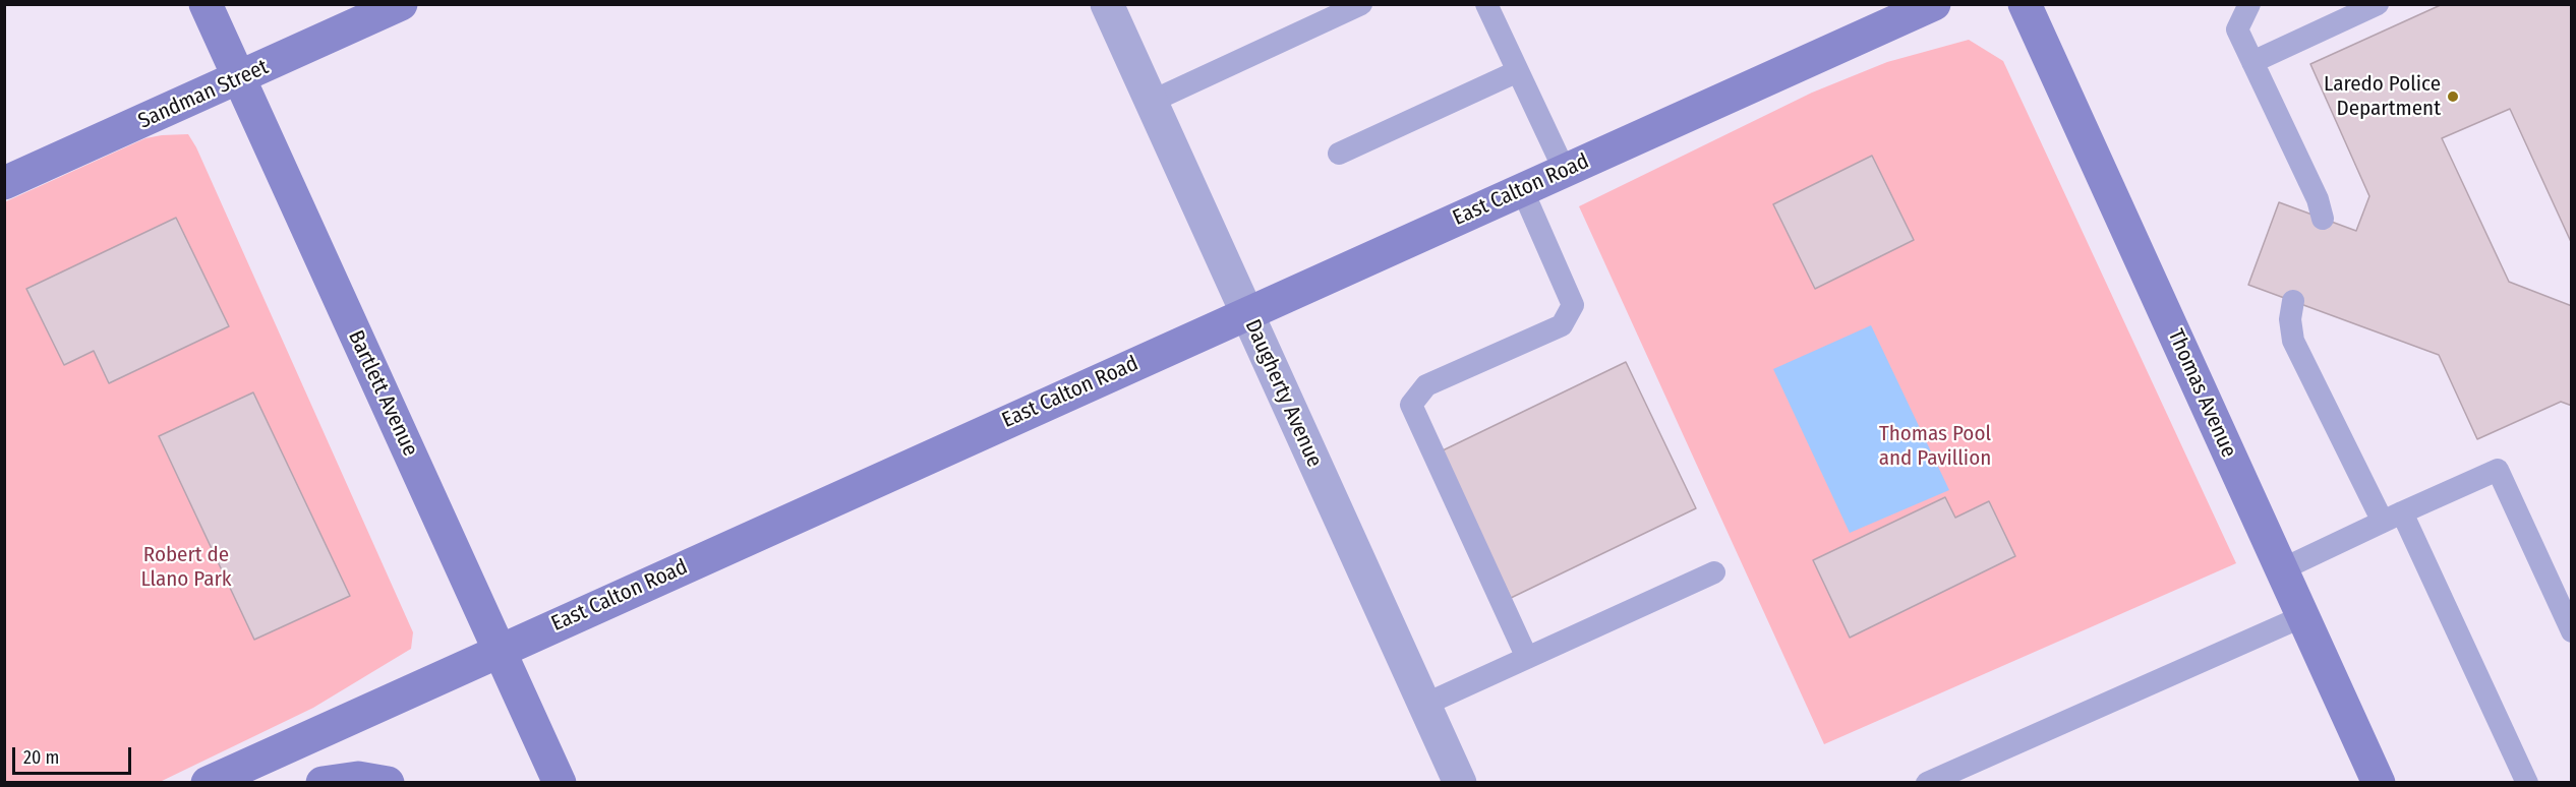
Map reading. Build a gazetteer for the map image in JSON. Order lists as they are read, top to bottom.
{
  "streets": {
    "street": [
      "Sandman Street",
      "East Calton Road",
      "Bartlett Avenue",
      "Daugherty Avenue",
      "Thomas Avenue"
    ]
  },
  "crossings": [
    ["Sandman Street", "Bartlett Avenue"],
    ["East Calton Road", "Bartlett Avenue"],
    ["East Calton Road", "Daugherty Avenue"]
  ],
  "parks": ["Thomas Pool and Pavillion", "Robert de Llano Park"],
  "places": ["Laredo Police Department"],
  "scale_bar": "20 m"
}
